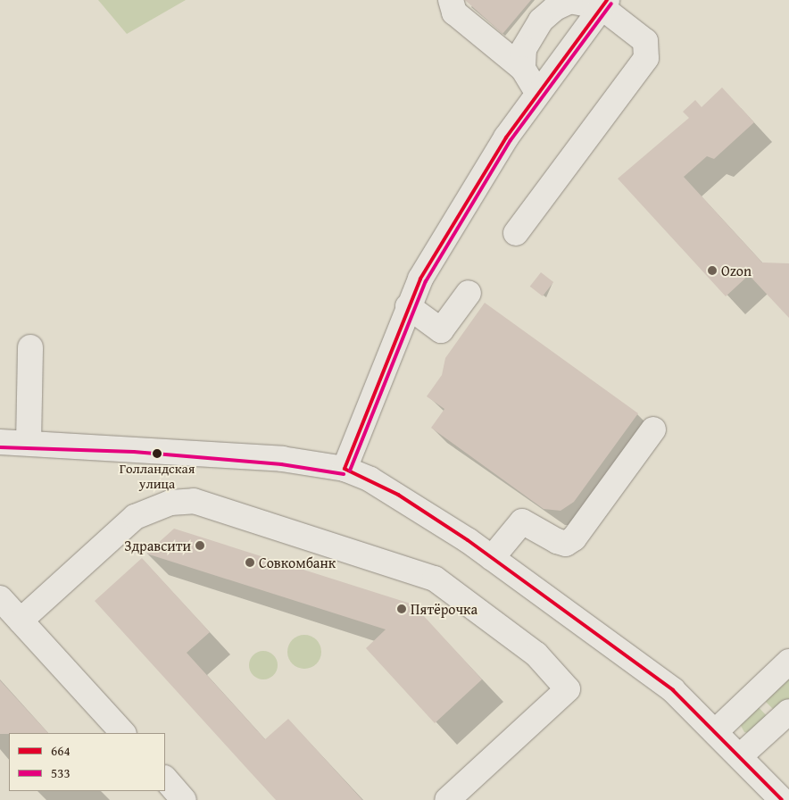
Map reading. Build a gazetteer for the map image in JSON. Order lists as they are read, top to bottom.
{
  "places": [
    "Ozon",
    "Голландская улица",
    "Здравсити",
    "Совкомбанк",
    "Пятёрочка"
  ],
  "lines": ["transit line 664", "transit line 533"],
  "legend": ["664", "533"]
}
